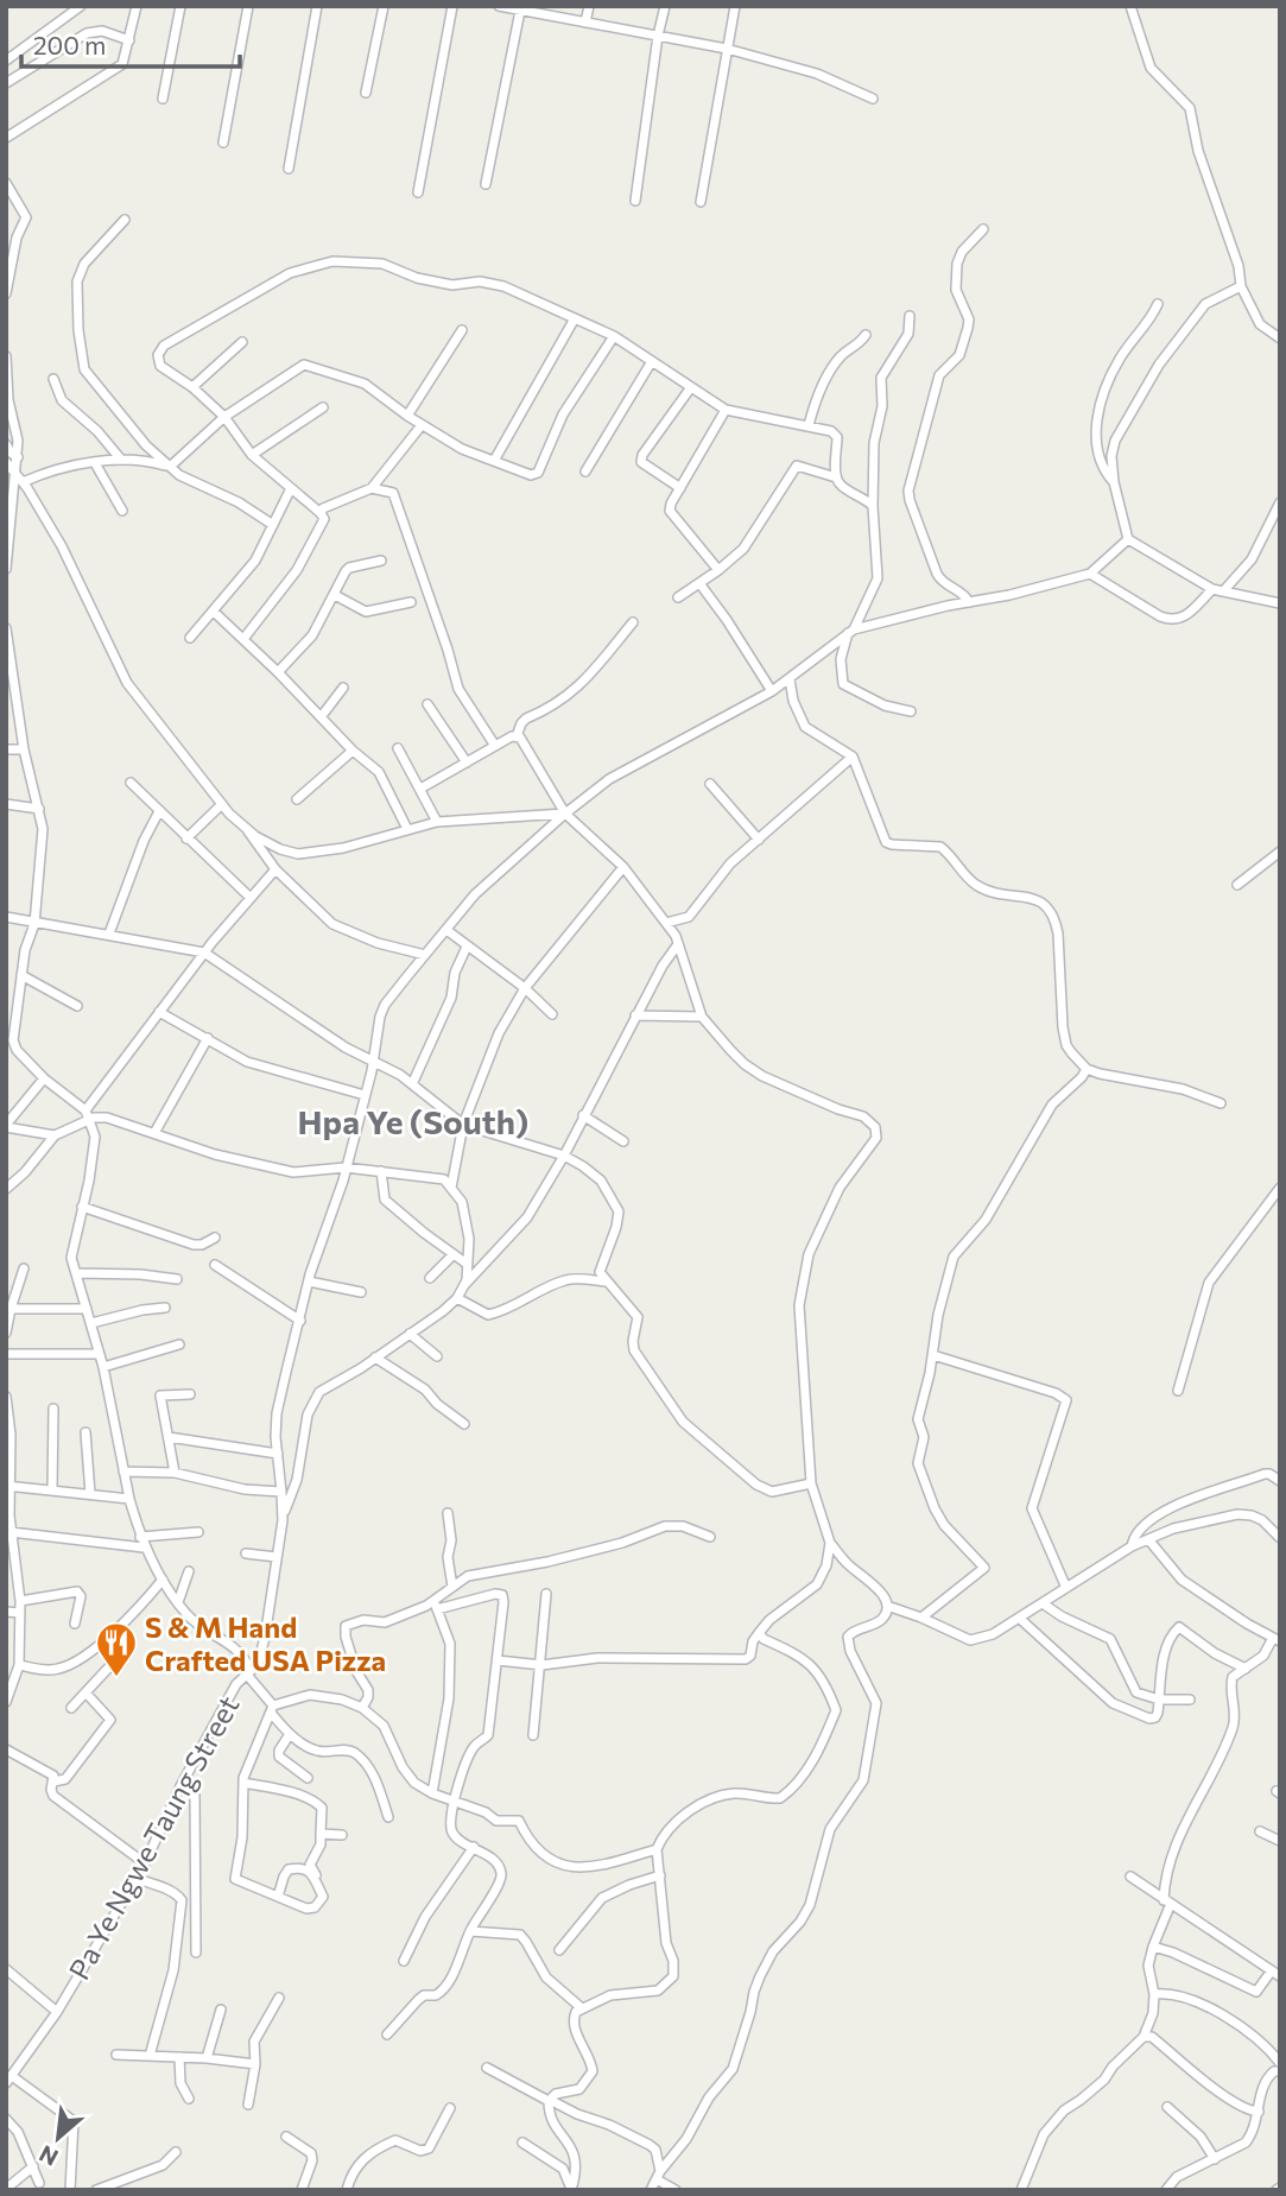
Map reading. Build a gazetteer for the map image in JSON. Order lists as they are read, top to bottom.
{
  "streets": {
    "street": ["Pa Ye Ngwe Taung Street"]
  },
  "districts": ["Hpa Ye (South)"],
  "places": {
    "restaurant": ["S & M Hand Crafted USA Pizza"]
  },
  "scale_bar": "200 m",
  "north": "bottom left"
}
